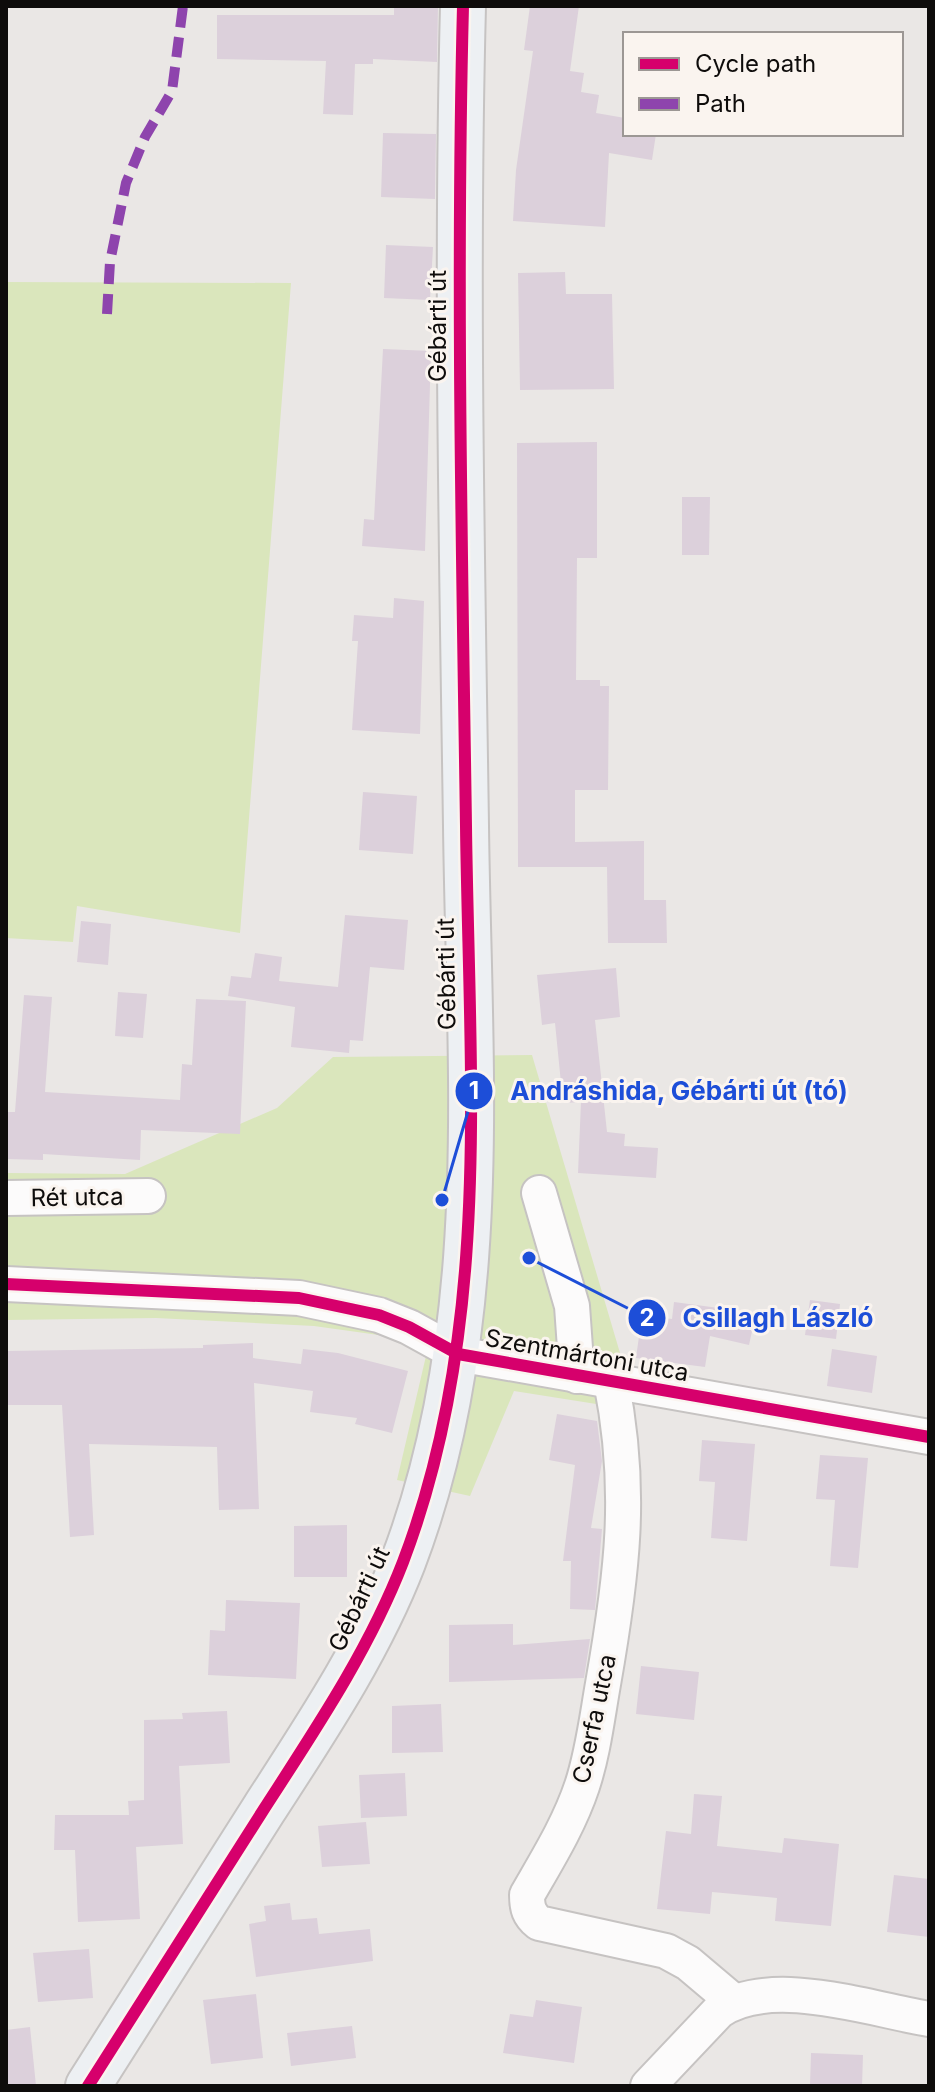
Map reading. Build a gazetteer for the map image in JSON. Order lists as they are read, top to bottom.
{
  "streets": {
    "main road": ["Gébárti út"],
    "street": ["Rét utca", "Szentmártoni utca", "Cserfa utca"]
  },
  "crossings": [
    ["Gébárti út", "Szentmártoni utca"],
    ["Szentmártoni utca", "Cserfa utca"]
  ],
  "places": ["Andráshida, Gébárti út (tó)", "Csillagh László"],
  "legend": ["Cycle path", "Path"]
}
